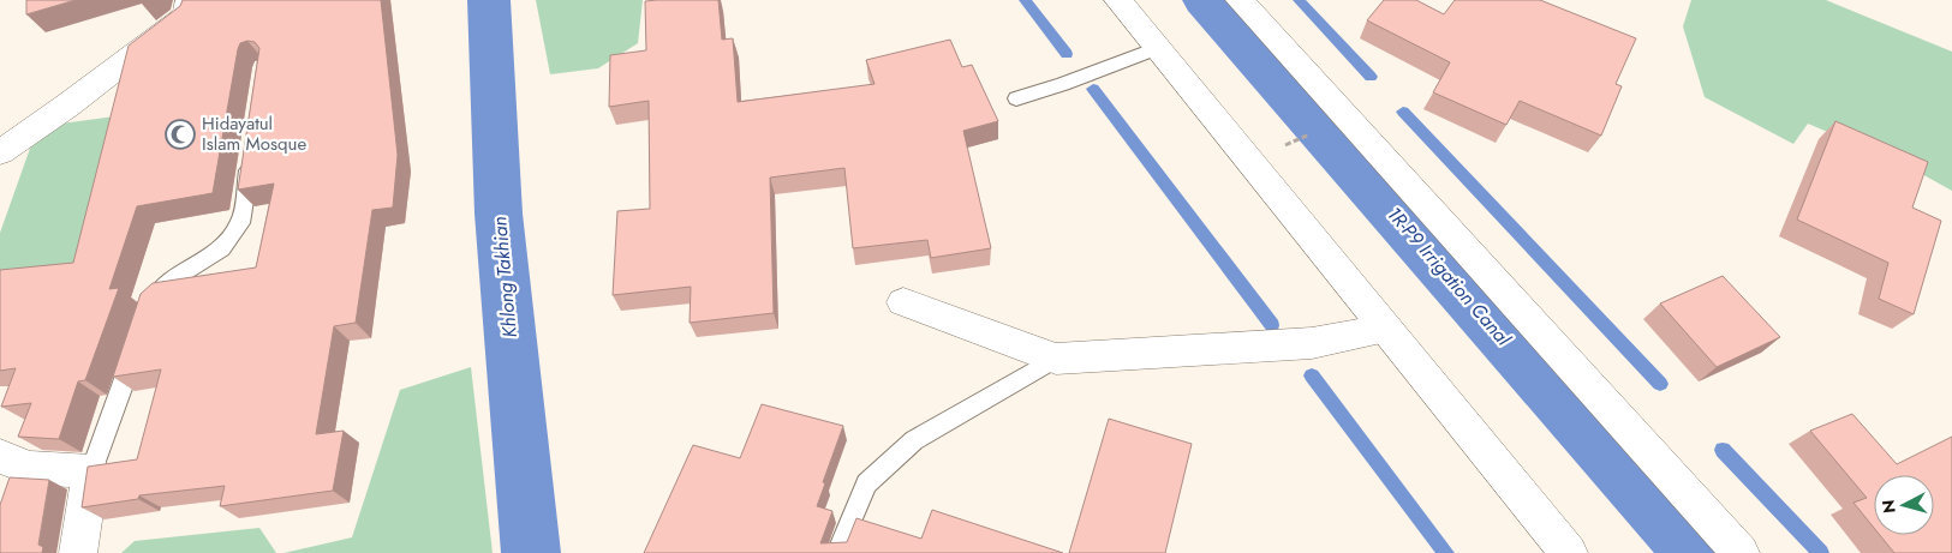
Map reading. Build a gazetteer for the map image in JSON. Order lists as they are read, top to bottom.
{
  "water": ["1R-P9 Irrigation Canal", "Khlong Takhian"],
  "places": {
    "mosque": ["Hidayatul Islam Mosque"]
  },
  "north": "left"
}
